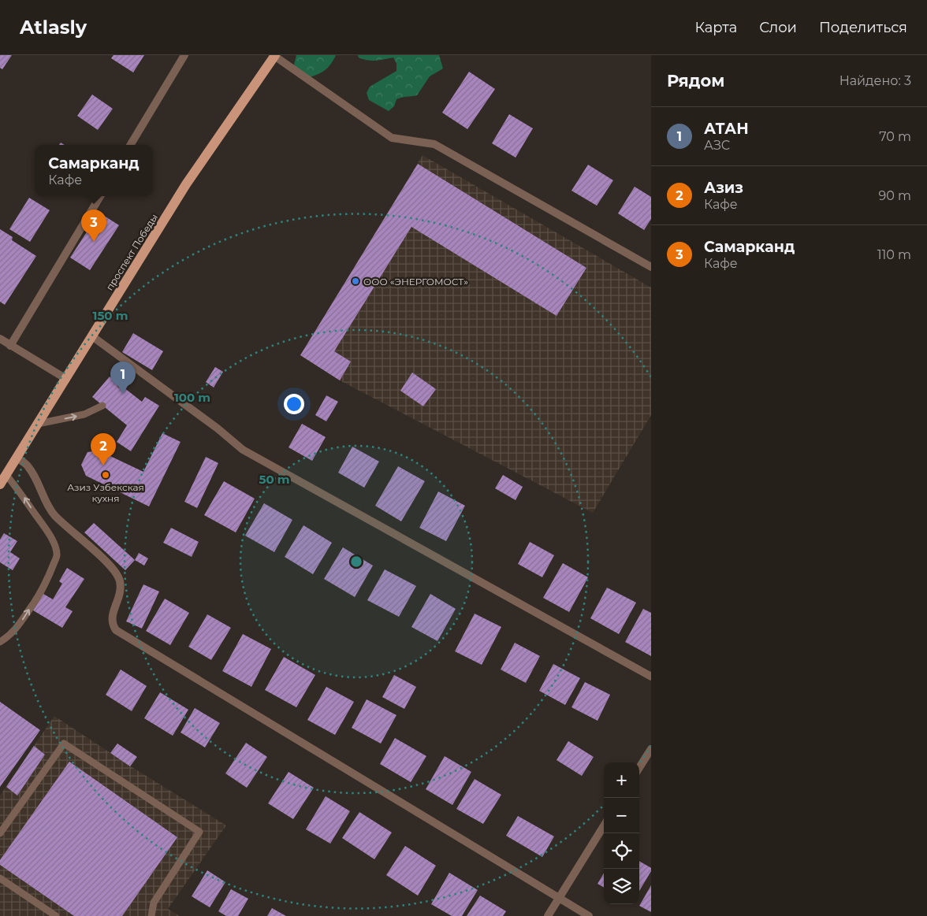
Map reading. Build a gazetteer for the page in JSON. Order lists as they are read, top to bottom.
{
  "streets": {
    "main road": ["проспект Победы"]
  },
  "places": ["ООО «ЭНЕРГОМОСТ»", "Азиз Узбекская кухня"],
  "page": {
    "header": "Atlasly",
    "nav": ["Карта", "Слои", "Поделиться"],
    "heading": ["Рядом", "Найдено: 3"],
    "list": [
      {
        "mark": "1",
        "name": "АТАН",
        "note": "АЗС",
        "value": "70 m"
      },
      {
        "mark": "2",
        "name": "Азиз",
        "note": "Кафе",
        "value": "90 m"
      },
      {
        "mark": "3",
        "name": "Самарканд",
        "note": "Кафе",
        "value": "110 m"
      }
    ],
    "popup": ["Самарканд", "Кафе"],
    "pins": ["3", "1", "2"],
    "map_buttons": ["+", "−"]
  },
  "rings": ["150 m", "100 m", "50 m"]
}
